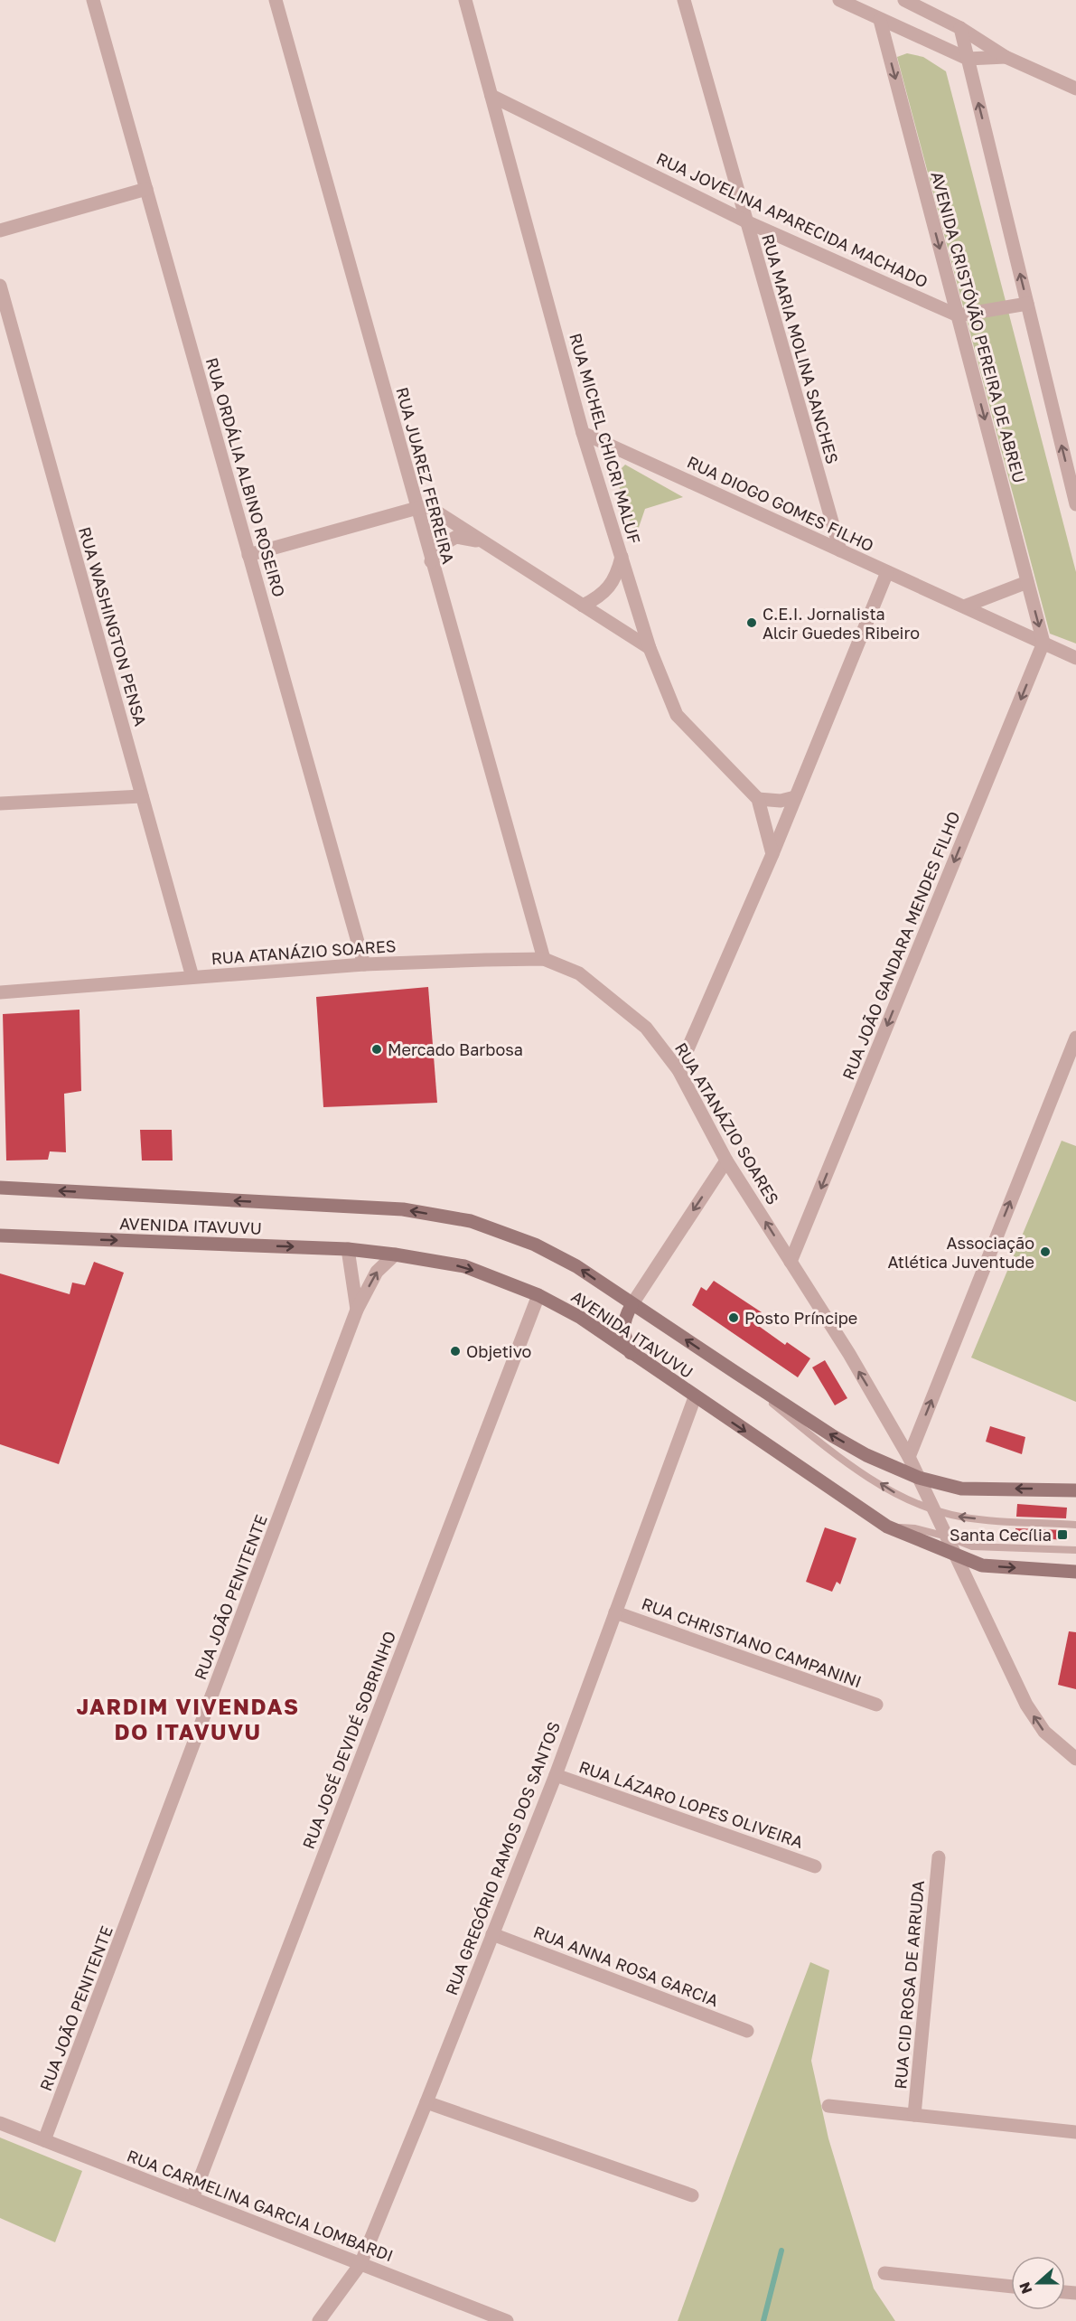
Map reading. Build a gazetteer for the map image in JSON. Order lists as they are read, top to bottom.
{
  "streets": {
    "main road": ["AVENIDA ITAVUVU"],
    "street": [
      "RUA JOVELINA APARECIDA MACHADO",
      "AVENIDA CRISTÓVÃO PEREIRA DE ABREU",
      "RUA MARIA MOLINA SANCHES",
      "RUA MICHEL CHICRI MALUF",
      "RUA JUAREZ FERREIRA",
      "RUA ORDÁLIA ALBINO ROSEIRO",
      "RUA DIOGO GOMES FILHO",
      "RUA WASHINGTON PENSA",
      "RUA JOÃO GANDARA MENDES FILHO",
      "RUA ATANÁZIO SOARES",
      "RUA JOÃO PENITENTE",
      "RUA CHRISTIANO CAMPANINI",
      "RUA JOSÉ DEVIDÉ SOBRINHO",
      "RUA LÁZARO LOPES OLIVEIRA",
      "RUA GREGÓRIO RAMOS DOS SANTOS",
      "RUA ANNA ROSA GARCIA",
      "RUA CID ROSA DE ARRUDA",
      "RUA CARMELINA GARCIA LOMBARDI"
    ]
  },
  "crossings": [
    ["RUA JOVELINA APARECIDA MACHADO", "AVENIDA CRISTÓVÃO PEREIRA DE ABREU"],
    ["RUA JOVELINA APARECIDA MACHADO", "RUA MARIA MOLINA SANCHES"],
    ["RUA JOVELINA APARECIDA MACHADO", "RUA MICHEL CHICRI MALUF"],
    ["AVENIDA CRISTÓVÃO PEREIRA DE ABREU", "RUA DIOGO GOMES FILHO"],
    ["AVENIDA CRISTÓVÃO PEREIRA DE ABREU", "RUA JOÃO GANDARA MENDES FILHO"],
    ["RUA MARIA MOLINA SANCHES", "RUA DIOGO GOMES FILHO"],
    ["RUA MICHEL CHICRI MALUF", "RUA DIOGO GOMES FILHO"],
    ["RUA JUAREZ FERREIRA", "RUA ATANÁZIO SOARES"],
    ["RUA ORDÁLIA ALBINO ROSEIRO", "RUA ATANÁZIO SOARES"],
    ["RUA DIOGO GOMES FILHO", "RUA JOÃO GANDARA MENDES FILHO"],
    ["RUA WASHINGTON PENSA", "RUA ATANÁZIO SOARES"],
    ["RUA JOÃO GANDARA MENDES FILHO", "RUA ATANÁZIO SOARES"],
    ["RUA ATANÁZIO SOARES", "AVENIDA ITAVUVU"],
    ["AVENIDA ITAVUVU", "RUA JOÃO PENITENTE"],
    ["AVENIDA ITAVUVU", "RUA JOSÉ DEVIDÉ SOBRINHO"],
    ["AVENIDA ITAVUVU", "RUA GREGÓRIO RAMOS DOS SANTOS"],
    ["RUA JOÃO PENITENTE", "RUA CARMELINA GARCIA LOMBARDI"],
    ["RUA CHRISTIANO CAMPANINI", "RUA GREGÓRIO RAMOS DOS SANTOS"],
    ["RUA JOSÉ DEVIDÉ SOBRINHO", "RUA CARMELINA GARCIA LOMBARDI"],
    ["RUA LÁZARO LOPES OLIVEIRA", "RUA GREGÓRIO RAMOS DOS SANTOS"],
    ["RUA GREGÓRIO RAMOS DOS SANTOS", "RUA ANNA ROSA GARCIA"],
    ["RUA GREGÓRIO RAMOS DOS SANTOS", "RUA CARMELINA GARCIA LOMBARDI"]
  ],
  "one_way": ["RUA JOÃO GANDARA MENDES FILHO", "RUA ATANÁZIO SOARES"],
  "districts": ["JARDIM VIVENDAS DO ITAVUVU"],
  "places": {
    "other": [
      "C.E.I. Jornalista Alcir Guedes Ribeiro",
      "Mercado Barbosa",
      "Associação Atlética Juventude",
      "Posto Príncipe",
      "Objetivo"
    ],
    "transit": ["Santa Cecília"]
  },
  "north": "left"
}
